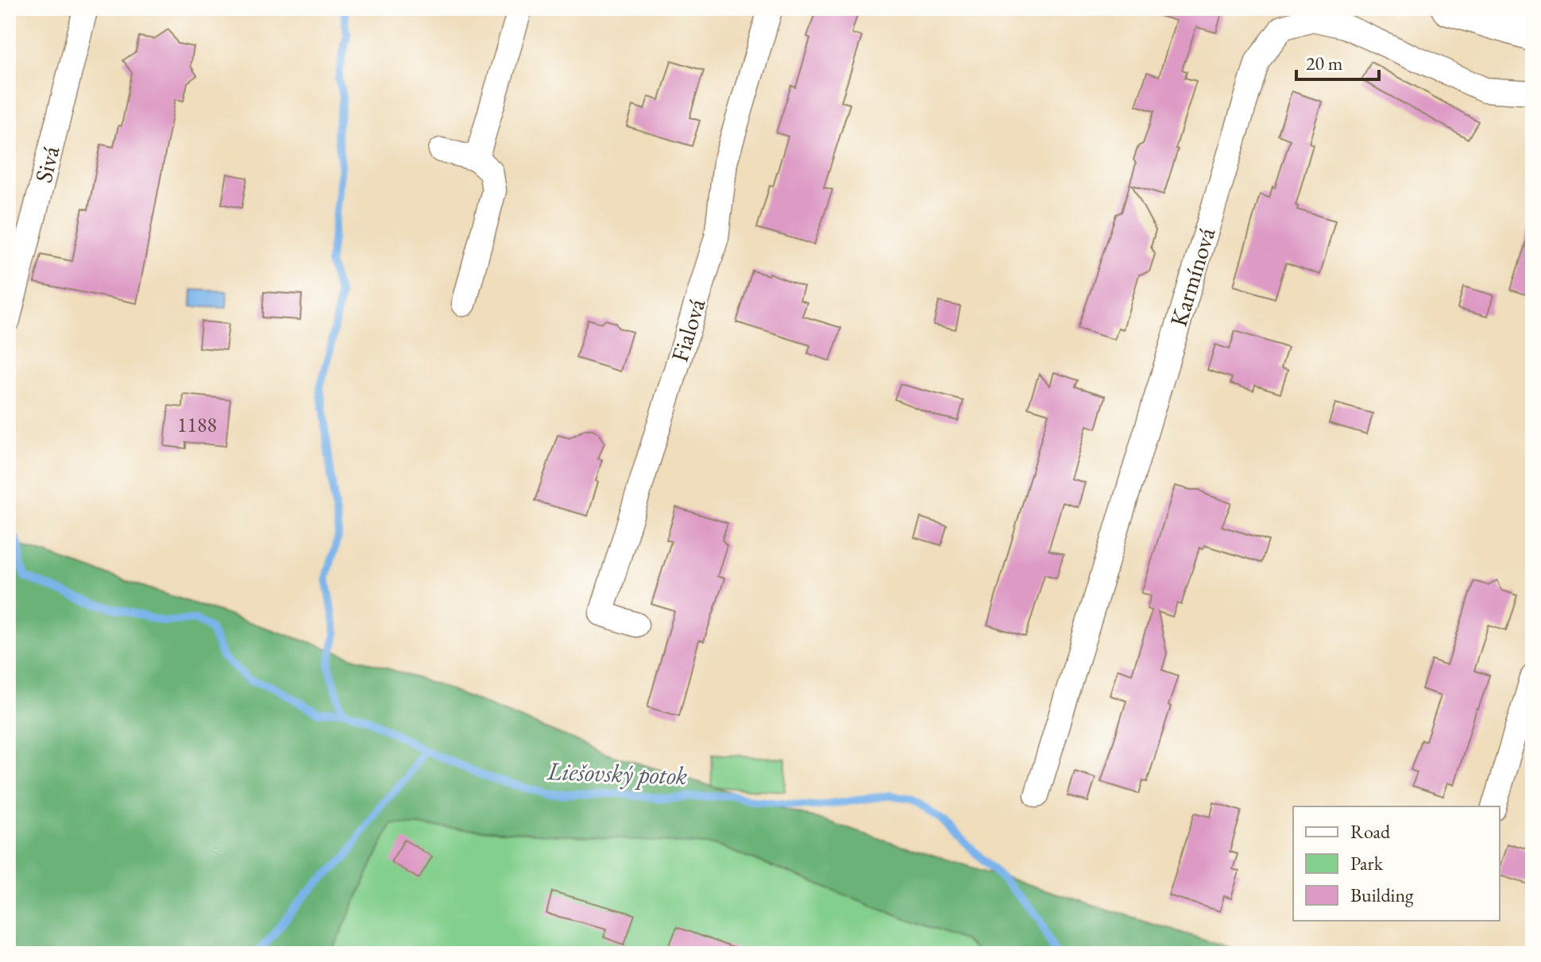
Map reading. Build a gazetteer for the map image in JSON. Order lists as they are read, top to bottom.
{
  "streets": {
    "street": ["Sivá", "Karmínová", "Fialová"]
  },
  "water": ["Liešovský potok"],
  "house_numbers": ["1188"],
  "legend": ["Road", "Park", "Building"],
  "scale_bar": "20 m"
}
